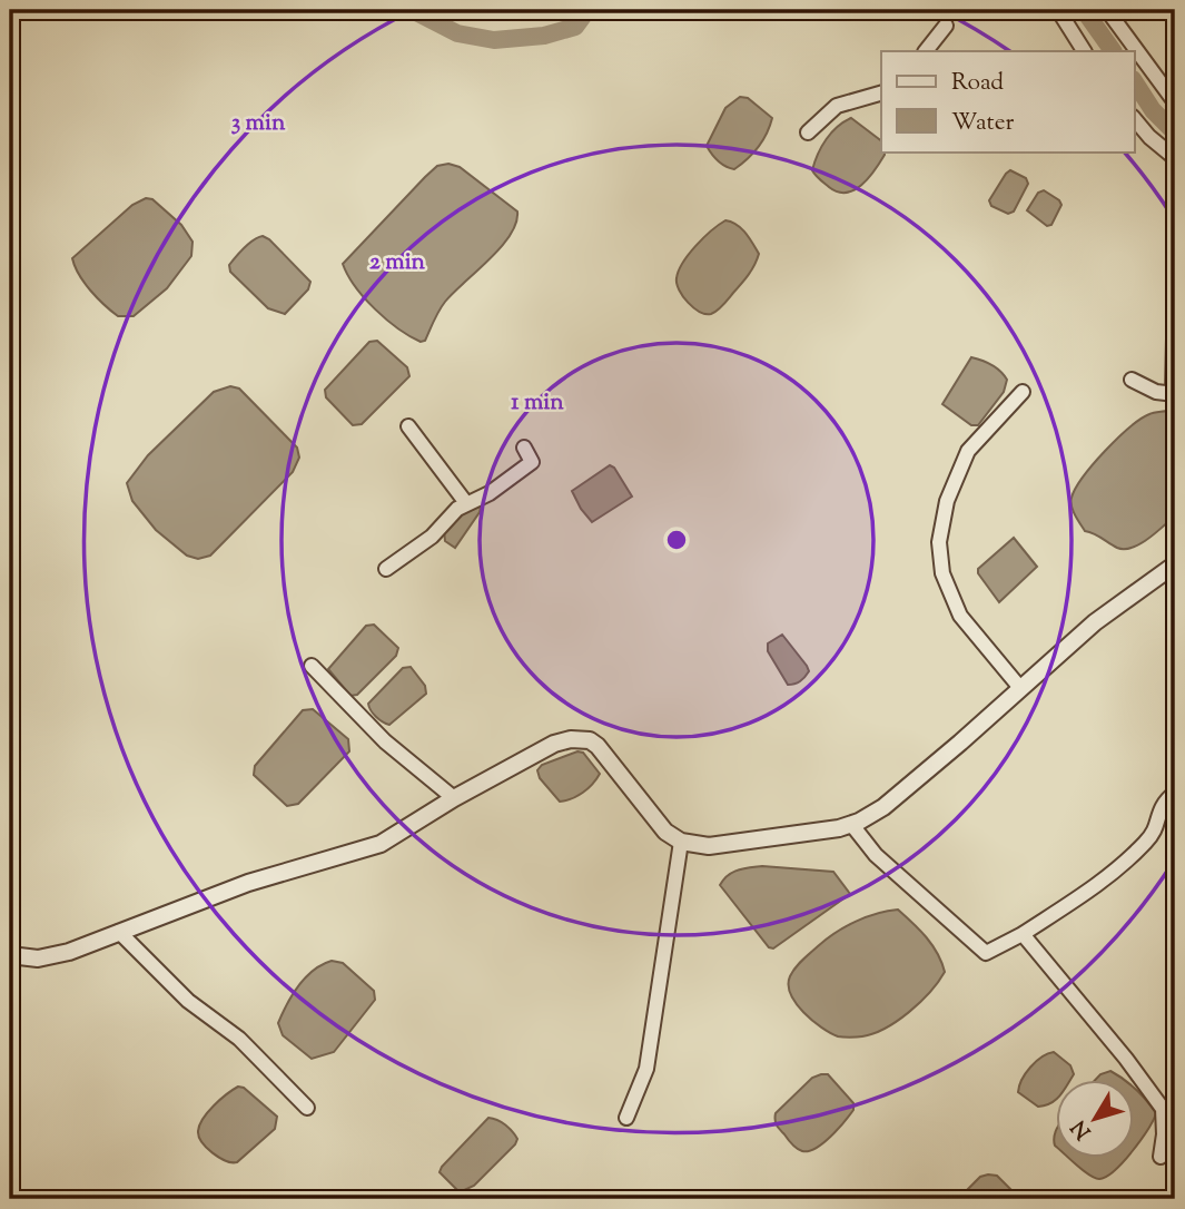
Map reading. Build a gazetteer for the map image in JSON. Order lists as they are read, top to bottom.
{
  "legend": ["Road", "Water"],
  "north": "bottom left",
  "rings": ["3 min", "2 min", "1 min"]
}
